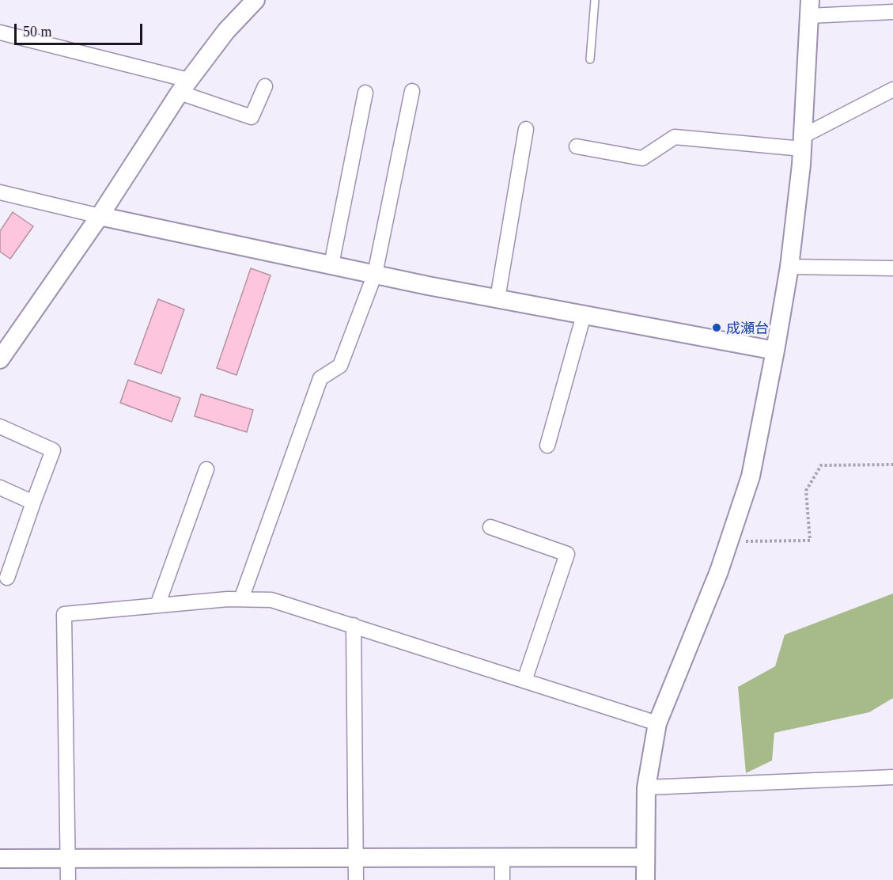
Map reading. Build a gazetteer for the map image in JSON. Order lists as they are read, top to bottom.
{
  "places": ["成瀬台"],
  "scale_bar": "50 m"
}
